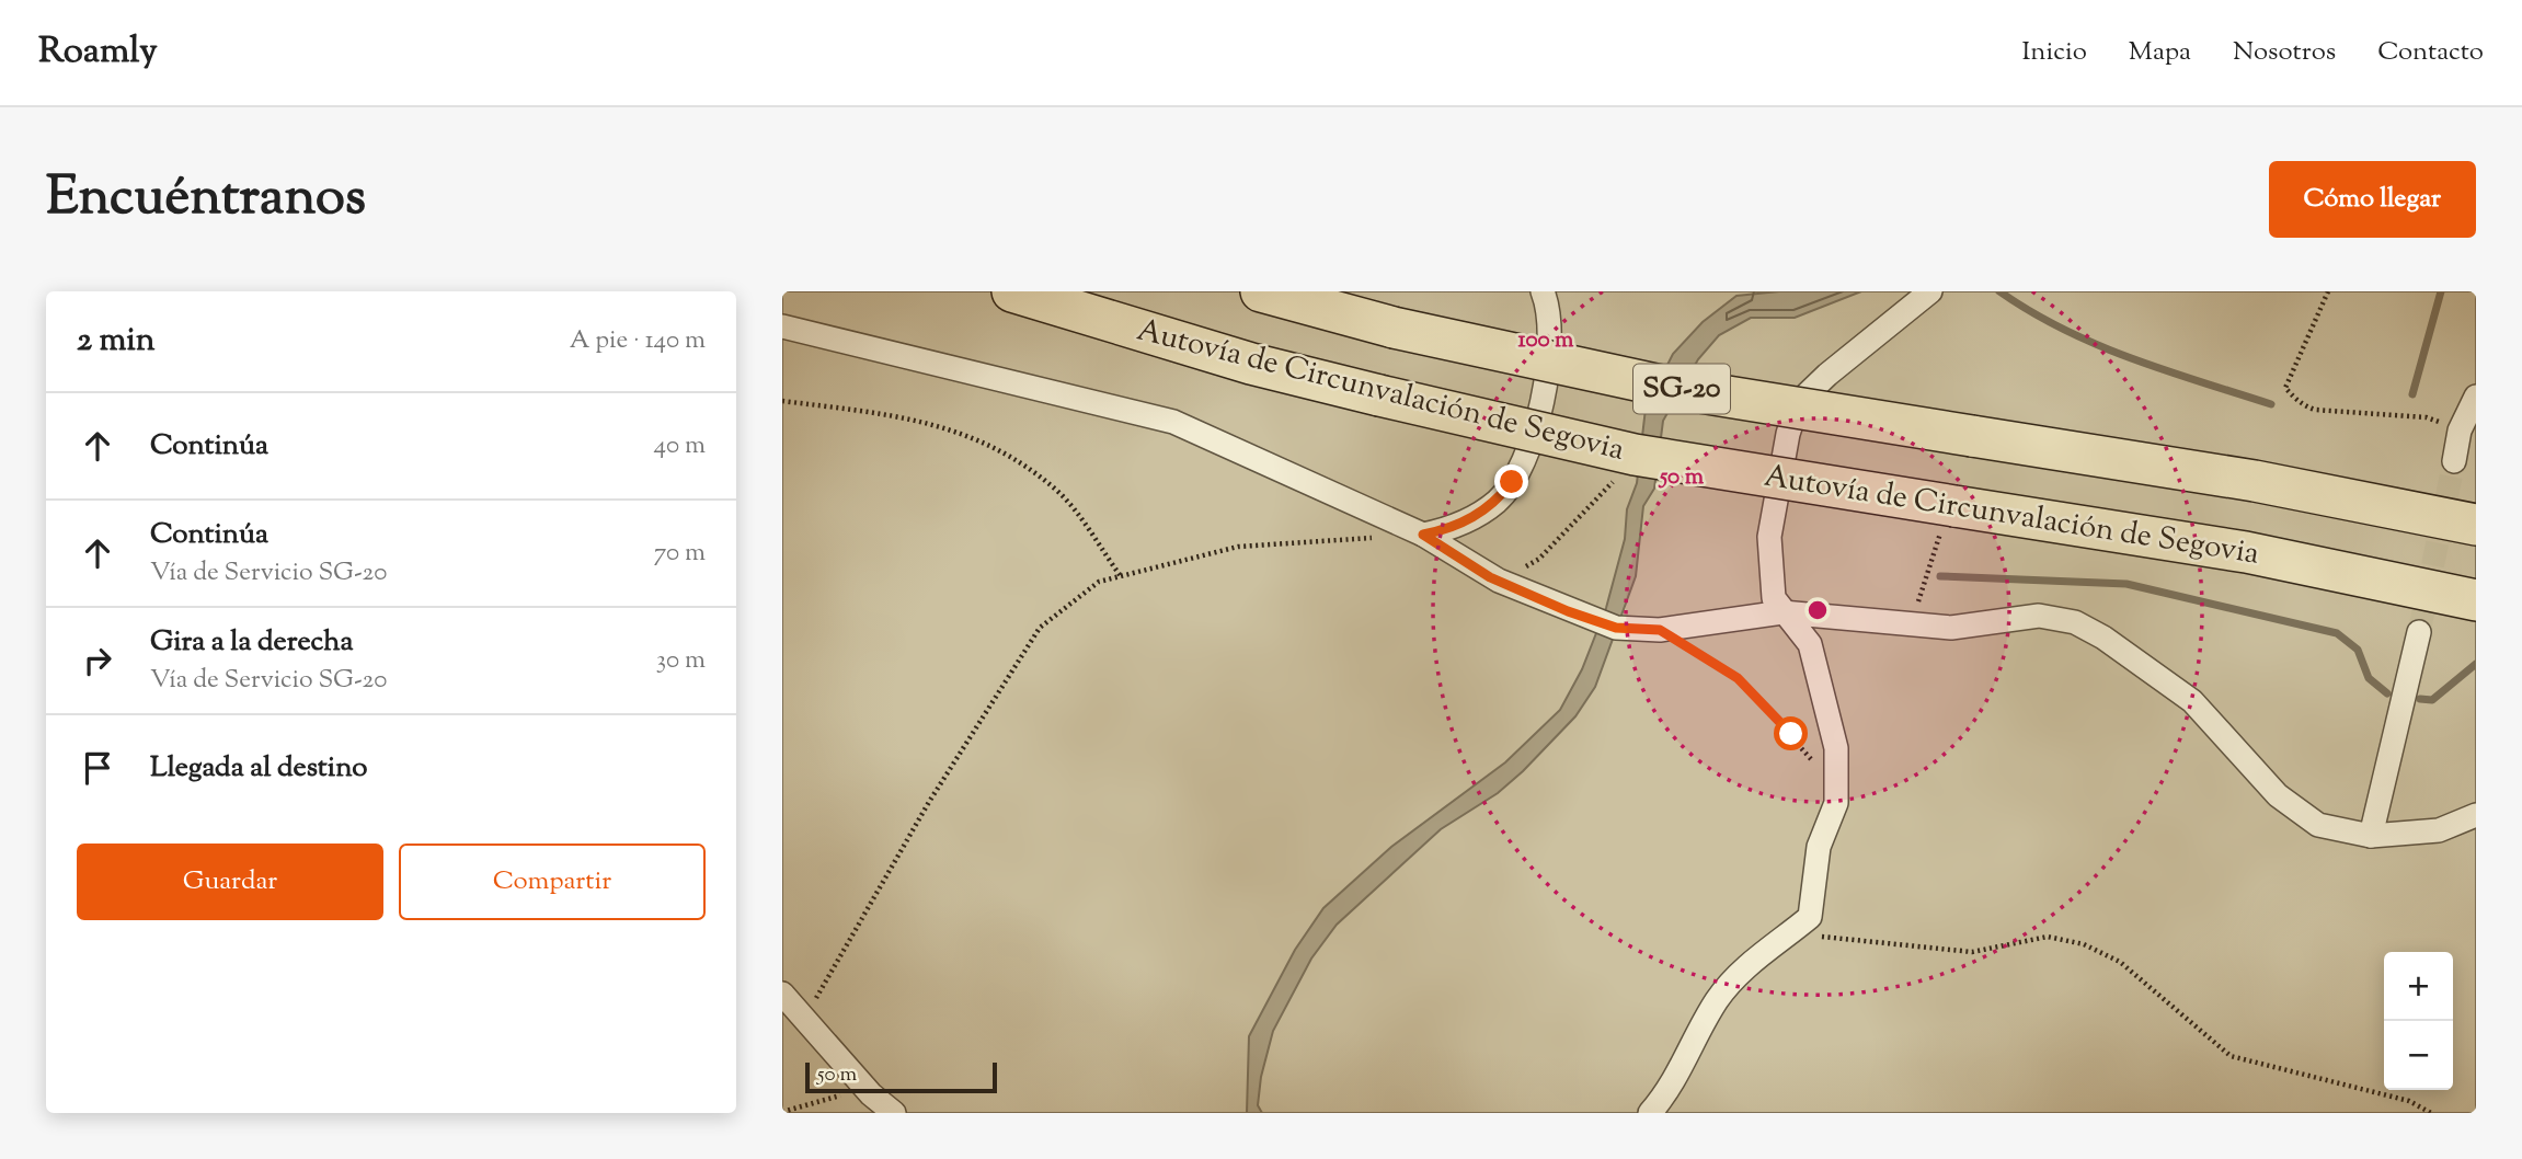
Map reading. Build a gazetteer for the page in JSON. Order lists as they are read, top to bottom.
{
  "streets": {
    "highway": ["SG-20", "Autovía de Circunvalación de Segovia"]
  },
  "scale_bar": "50 m",
  "page": {
    "header": "Roamly",
    "nav": [
      "Inicio",
      "Mapa",
      "Nosotros",
      "Contacto"
    ],
    "title": "Encuéntranos",
    "buttons": [
      "Cómo llegar",
      ["Guardar", "Compartir"]
    ],
    "heading": ["2 min", "A pie · 140 m"],
    "list": [
      ["Continúa", "40 m"],
      ["Continúa", "Vía de Servicio SG-20", "70 m"],
      ["Gira a la derecha", "Vía de Servicio SG-20", "30 m"],
      "Llegada al destino"
    ],
    "map_buttons": ["+", "−"],
    "scale": "50 m"
  },
  "rings": ["100 m", "50 m"]
}
